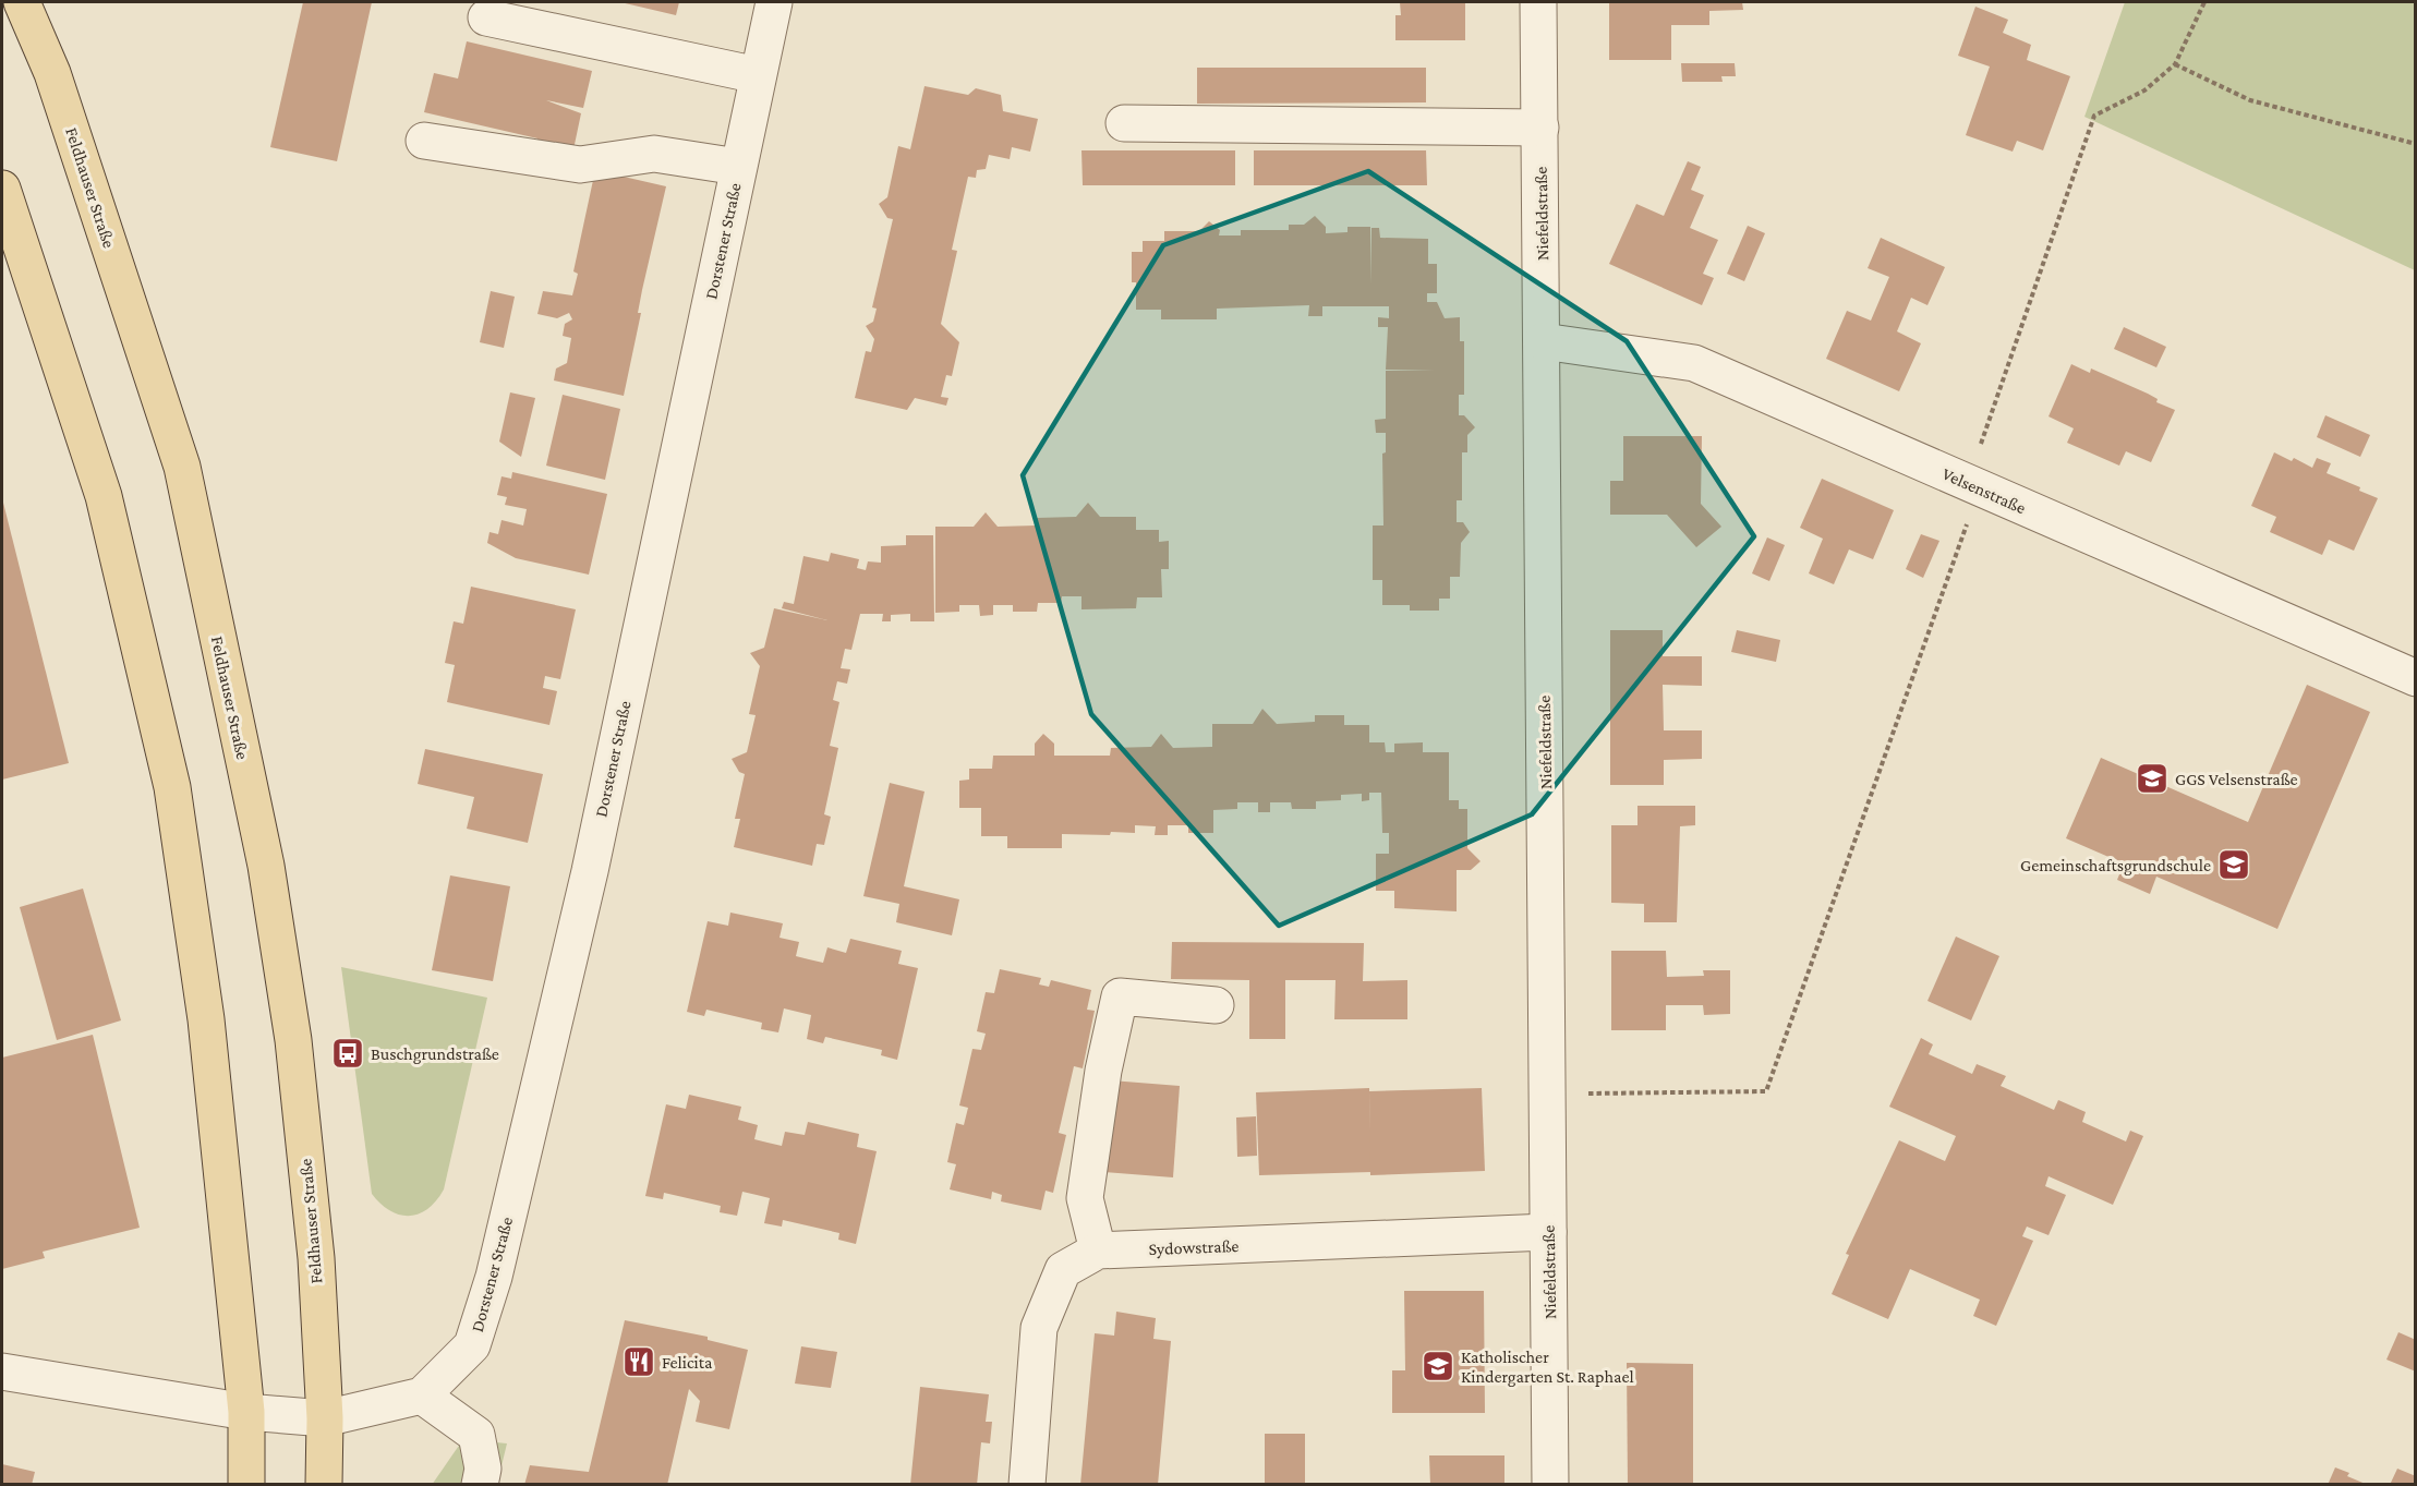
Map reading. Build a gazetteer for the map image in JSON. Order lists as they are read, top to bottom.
{
  "streets": {
    "main road": ["Feldhauser Straße"],
    "street": [
      "Niefeldstraße",
      "Dorstener Straße",
      "Velsenstraße",
      "Sydowstraße"
    ]
  },
  "crossings": [
    ["Niefeldstraße", "Velsenstraße"],
    ["Niefeldstraße", "Sydowstraße"]
  ],
  "places": {
    "school or university": ["GGS Velsenstraße", "Gemeinschaftsgrundschule", "Katholischer Kindergarten St. Raphael"],
    "bus stop": ["Buschgrundstraße"],
    "restaurant": ["Felicita"]
  }
}
